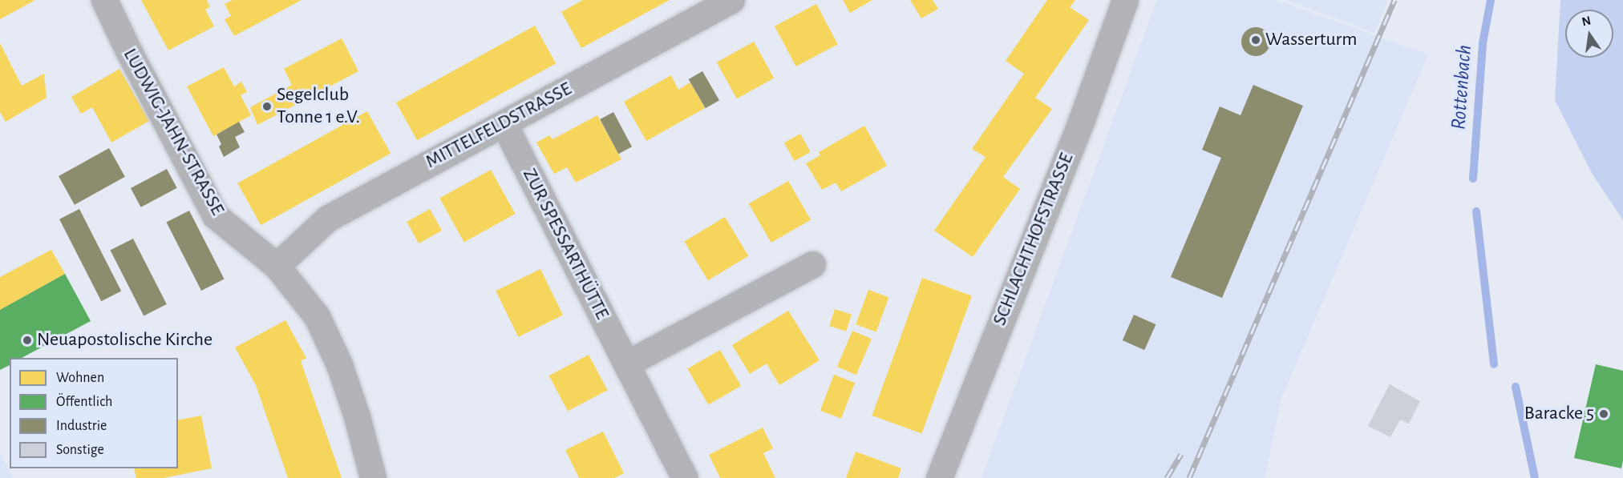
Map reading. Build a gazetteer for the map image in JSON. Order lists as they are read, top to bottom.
{
  "streets": {
    "street": [
      "MITTELFELDSTRASSE",
      "LUDWIG-JAHN-STRASSE",
      "SCHLACHTHOFSTRASSE",
      "ZUR SPESSARTHÜTTE"
    ]
  },
  "crossings": [
    ["MITTELFELDSTRASSE", "LUDWIG-JAHN-STRASSE"],
    ["MITTELFELDSTRASSE", "ZUR SPESSARTHÜTTE"]
  ],
  "water": ["Rottenbach"],
  "places": [
    "Wasserturm",
    "Segelclub Tonne 1 e.V.",
    "Neuapostolische Kirche",
    "Baracke 5"
  ],
  "legend": [
    "Wohnen",
    "Öffentlich",
    "Industrie",
    "Sonstige"
  ],
  "north": "top"
}
